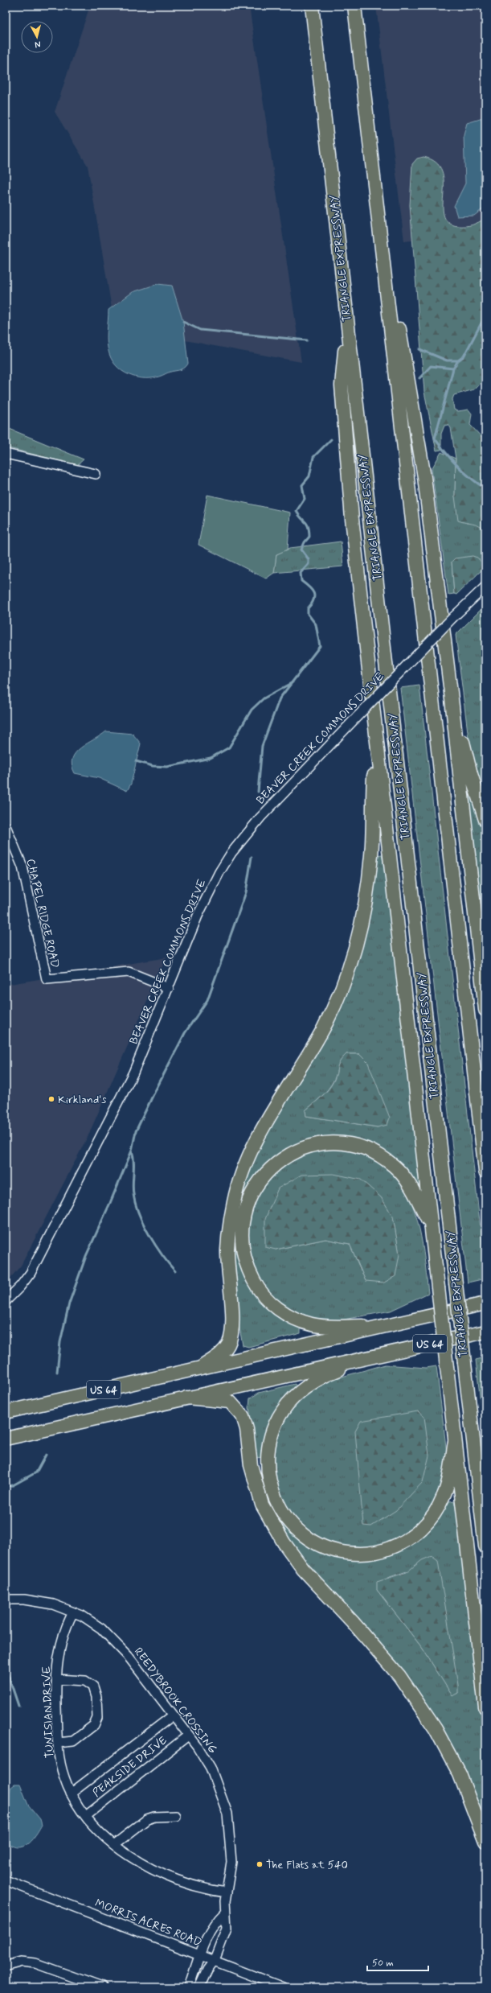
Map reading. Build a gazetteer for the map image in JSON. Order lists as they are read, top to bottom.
{
  "streets": {
    "highway": ["TRIANGLE EXPRESSWAY", "US 64"],
    "street": [
      "BEAVER CREEK COMMONS DRIVE",
      "CHAPEL RIDGE ROAD",
      "REEDYBROOK CROSSING",
      "TUNISIAN DRIVE",
      "PEAKSIDE DRIVE",
      "MORRIS ACRES ROAD"
    ]
  },
  "crossings": [
    ["BEAVER CREEK COMMONS DRIVE", "CHAPEL RIDGE ROAD"],
    ["REEDYBROOK CROSSING", "TUNISIAN DRIVE"],
    ["REEDYBROOK CROSSING", "PEAKSIDE DRIVE"],
    ["REEDYBROOK CROSSING", "MORRIS ACRES ROAD"],
    ["TUNISIAN DRIVE", "PEAKSIDE DRIVE"]
  ],
  "places": ["Kirkland's", "The Flats at 540"],
  "scale_bar": "50 m",
  "north": "bottom"
}
